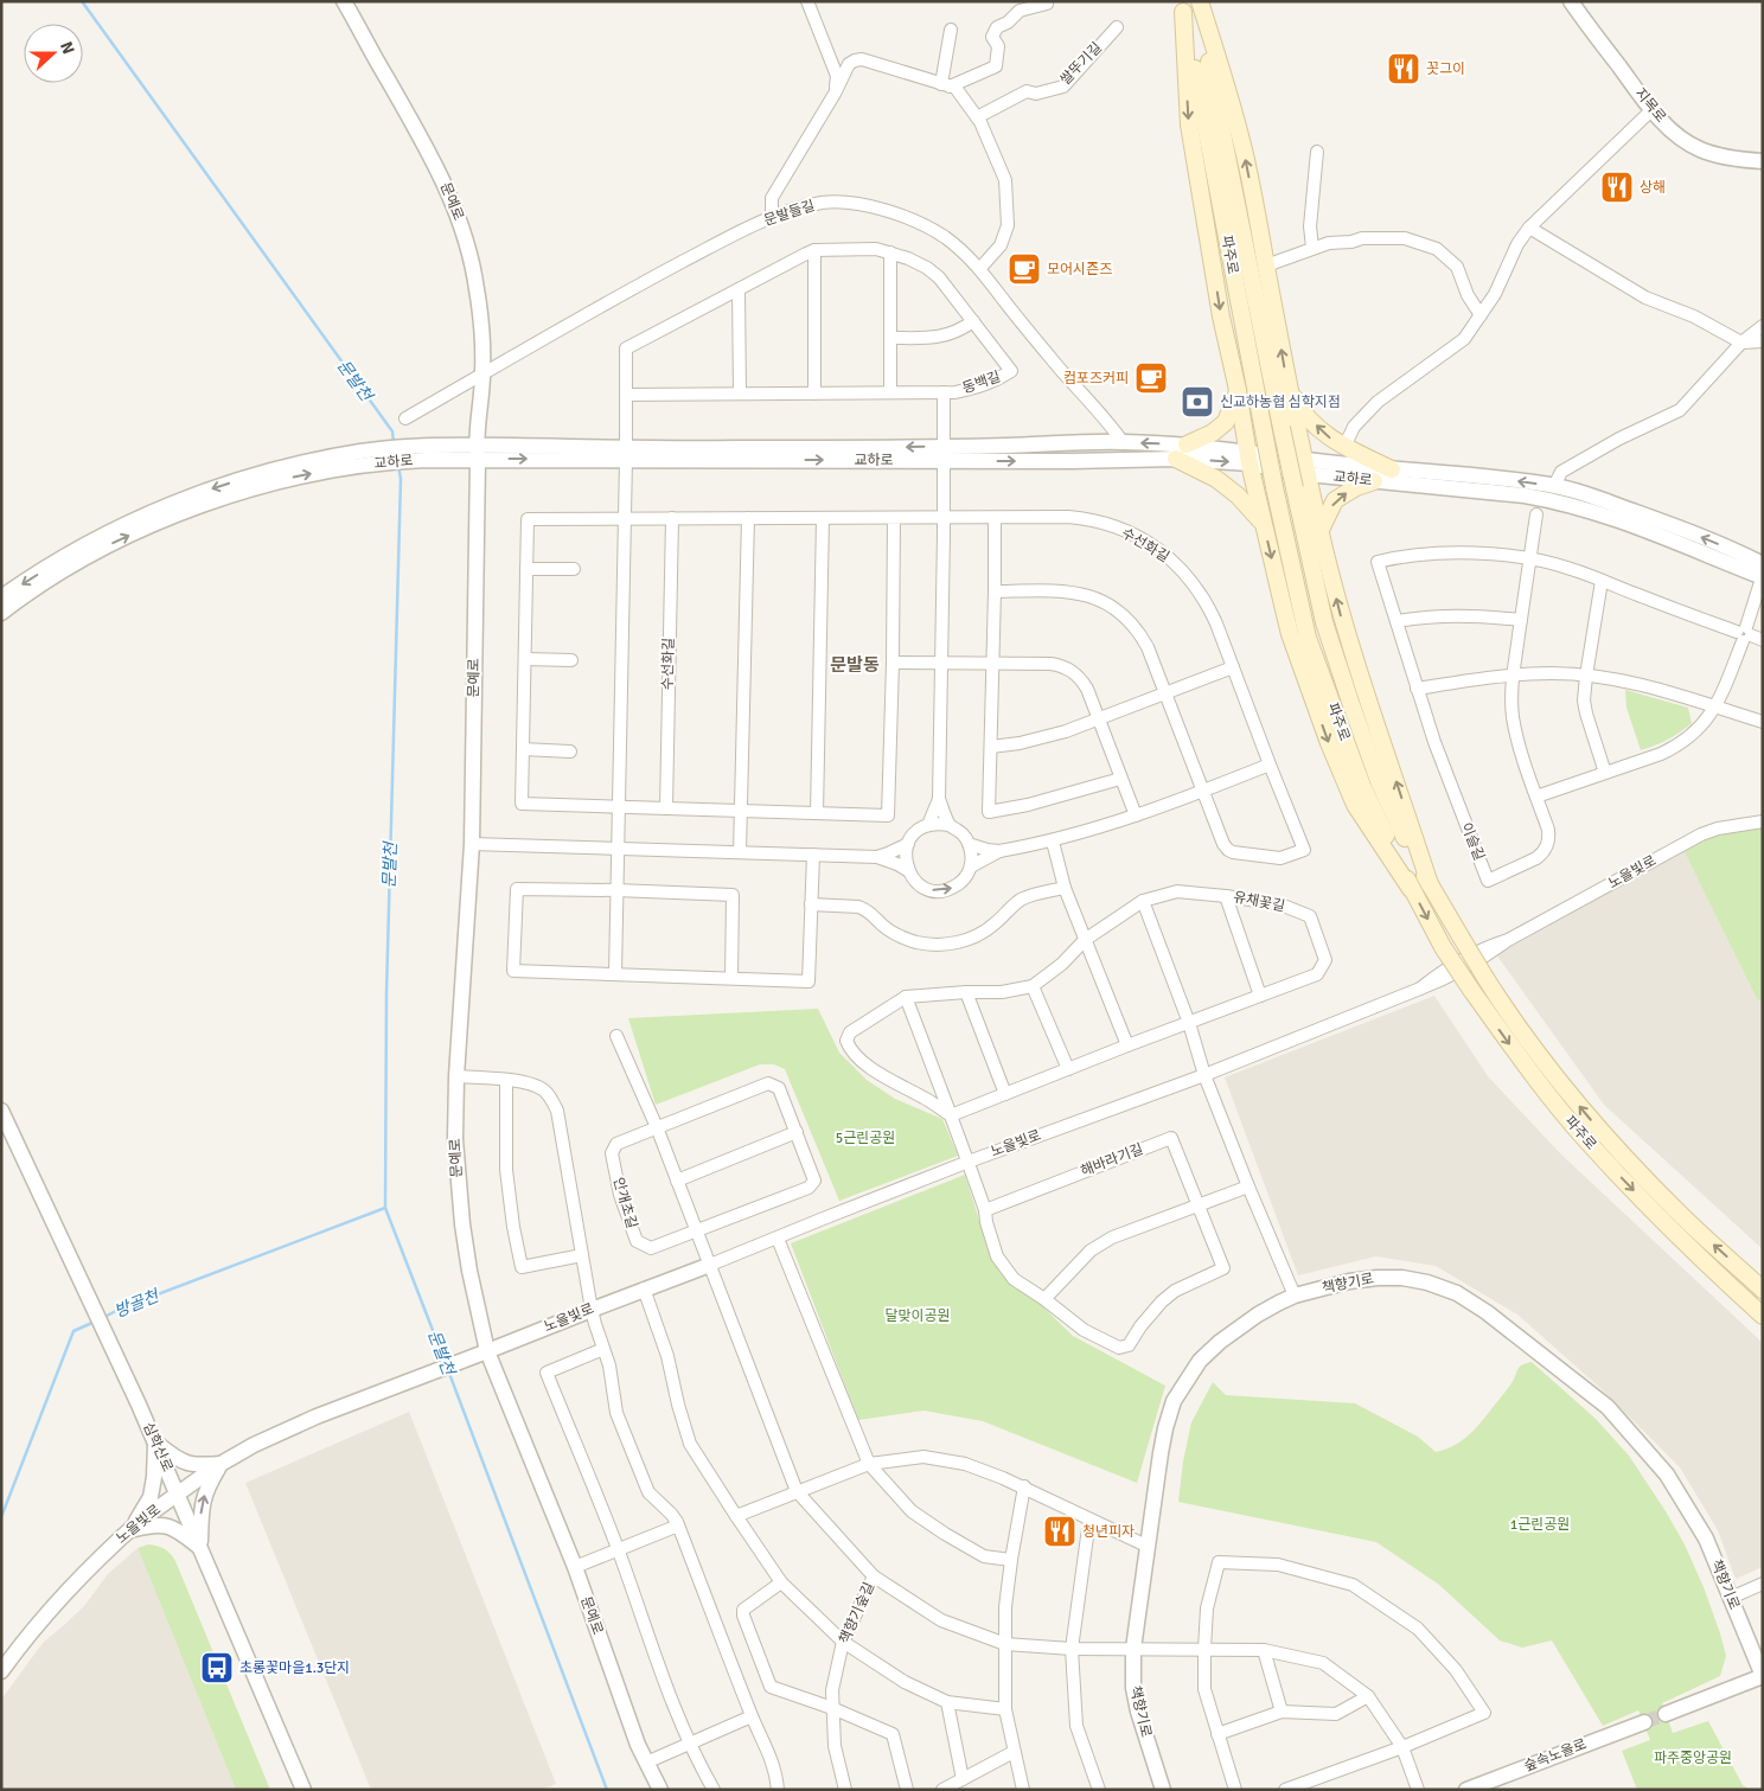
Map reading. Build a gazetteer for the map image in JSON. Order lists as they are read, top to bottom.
{
  "streets": {
    "main road": ["파주로"],
    "street": [
      "쌀뚜기길",
      "지목로",
      "문예로",
      "문발들길",
      "동백길",
      "교하로",
      "수선화길",
      "이슬길",
      "노을빛로",
      "유채꽃길",
      "해바라기길",
      "안개초길",
      "책향기로",
      "심학산로",
      "책향기숲길",
      "숲속노을로"
    ]
  },
  "crossings": [
    ["문예로", "문발들길"],
    ["문예로", "교하로"],
    ["문예로", "노을빛로"],
    ["문발들길", "교하로"],
    ["동백길", "교하로"],
    ["노을빛로", "해바라기길"],
    ["노을빛로", "심학산로"]
  ],
  "districts": ["문발동"],
  "water": ["문발천", "방골천"],
  "parks": [
    "5근린공원",
    "달맞이공원",
    "1근린공원",
    "파주중앙공원"
  ],
  "places": {
    "restaurant": ["꼿그이", "상해", "청년피자"],
    "cafe": ["모어시즌즈", "컴포즈커피"],
    "bank": ["신교하농협 심학지점"],
    "bus stop": ["초롱꽃마을1.3단지"]
  },
  "north": "right"
}
